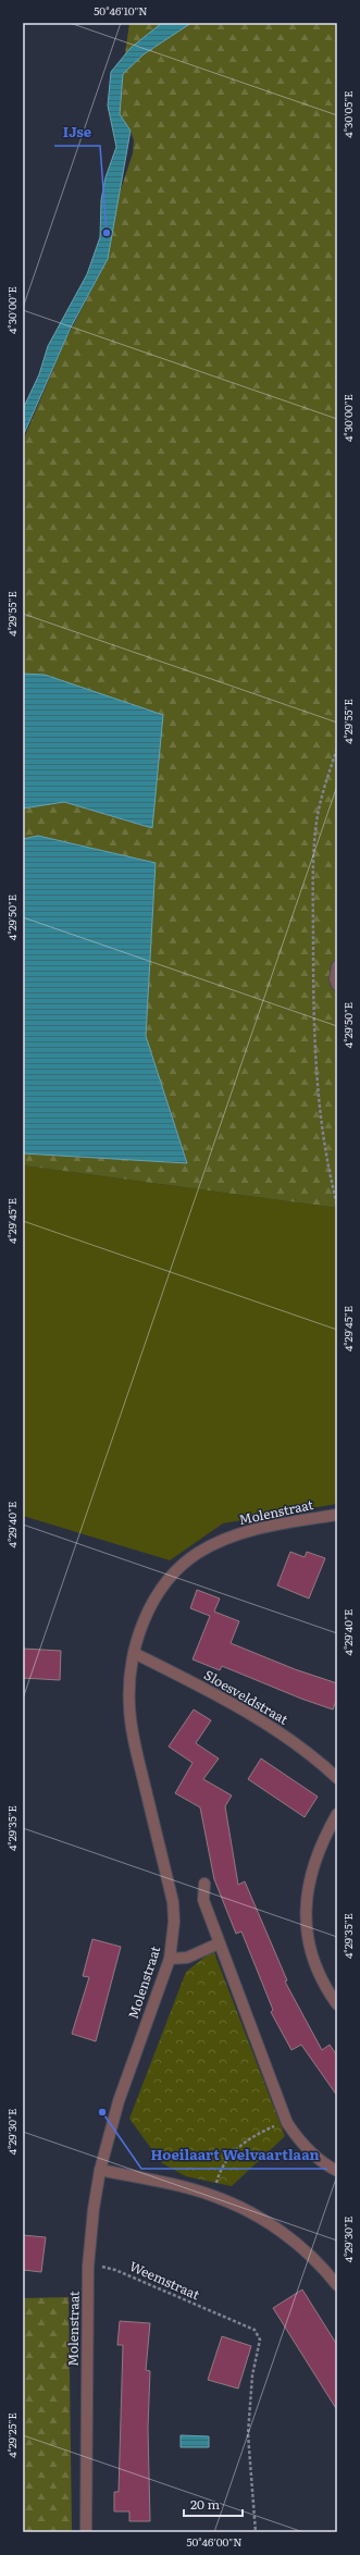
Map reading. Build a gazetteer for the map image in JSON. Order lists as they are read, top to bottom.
{
  "streets": {
    "street": ["Molenstraat", "Sloesveldstraat"],
    "path": ["Weemstraat"]
  },
  "crossings": [
    ["Molenstraat", "Sloesveldstraat"],
    ["Molenstraat", "Weemstraat"]
  ],
  "places": ["IJse", "Hoeilaart Welvaartlaan"],
  "scale_bar": "20 m",
  "coordinates": [
    "50°46'10\"N",
    "4°30'05\"E",
    "4°30'00\"E",
    "4°29'55\"E",
    "4°29'50\"E",
    "4°29'45\"E",
    "4°29'40\"E",
    "4°29'35\"E",
    "4°29'30\"E",
    "4°29'25\"E",
    "50°46'00\"N"
  ]
}
